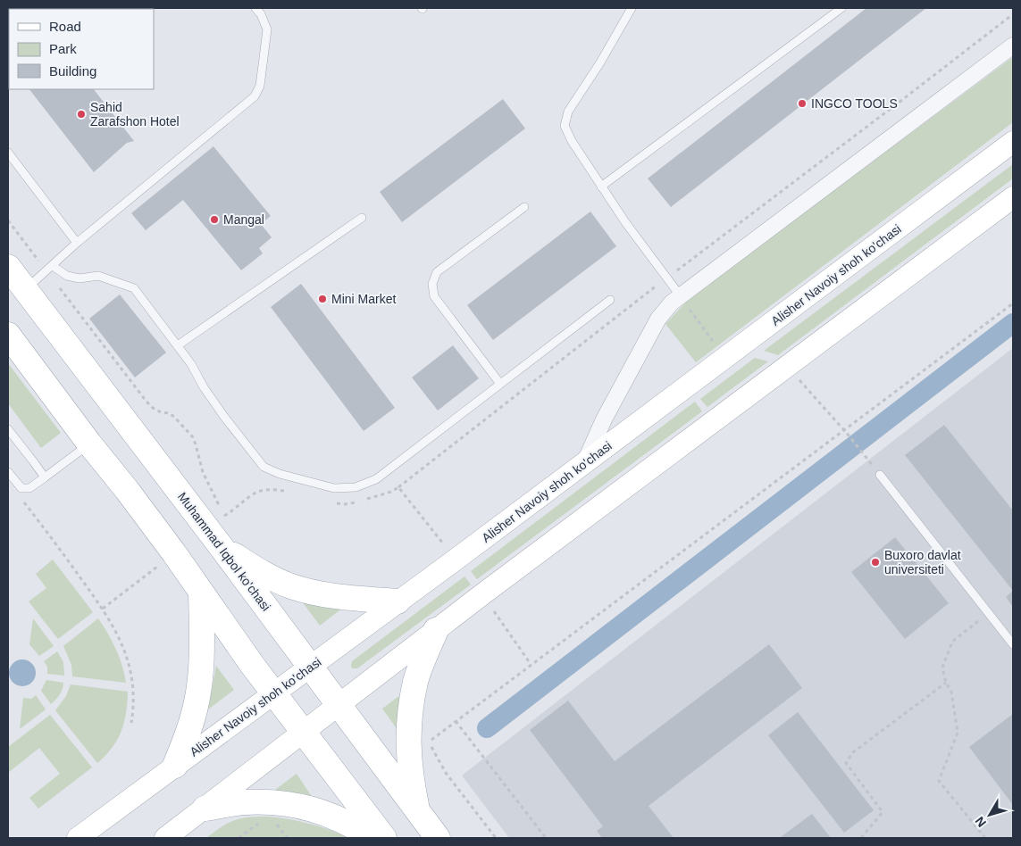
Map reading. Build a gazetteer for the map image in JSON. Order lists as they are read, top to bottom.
{
  "streets": {
    "main road": ["Alisher Navoiy shoh ko'chasi", "Muhammad Iqbol ko'chasi"]
  },
  "crossings": [
    ["Alisher Navoiy shoh ko'chasi", "Muhammad Iqbol ko'chasi"]
  ],
  "places": [
    "INGCO TOOLS",
    "Sahid Zarafshon Hotel",
    "Mangal",
    "Mini Market",
    "Buxoro davlat universiteti"
  ],
  "legend": ["Road", "Park", "Building"],
  "north": "bottom left"
}
